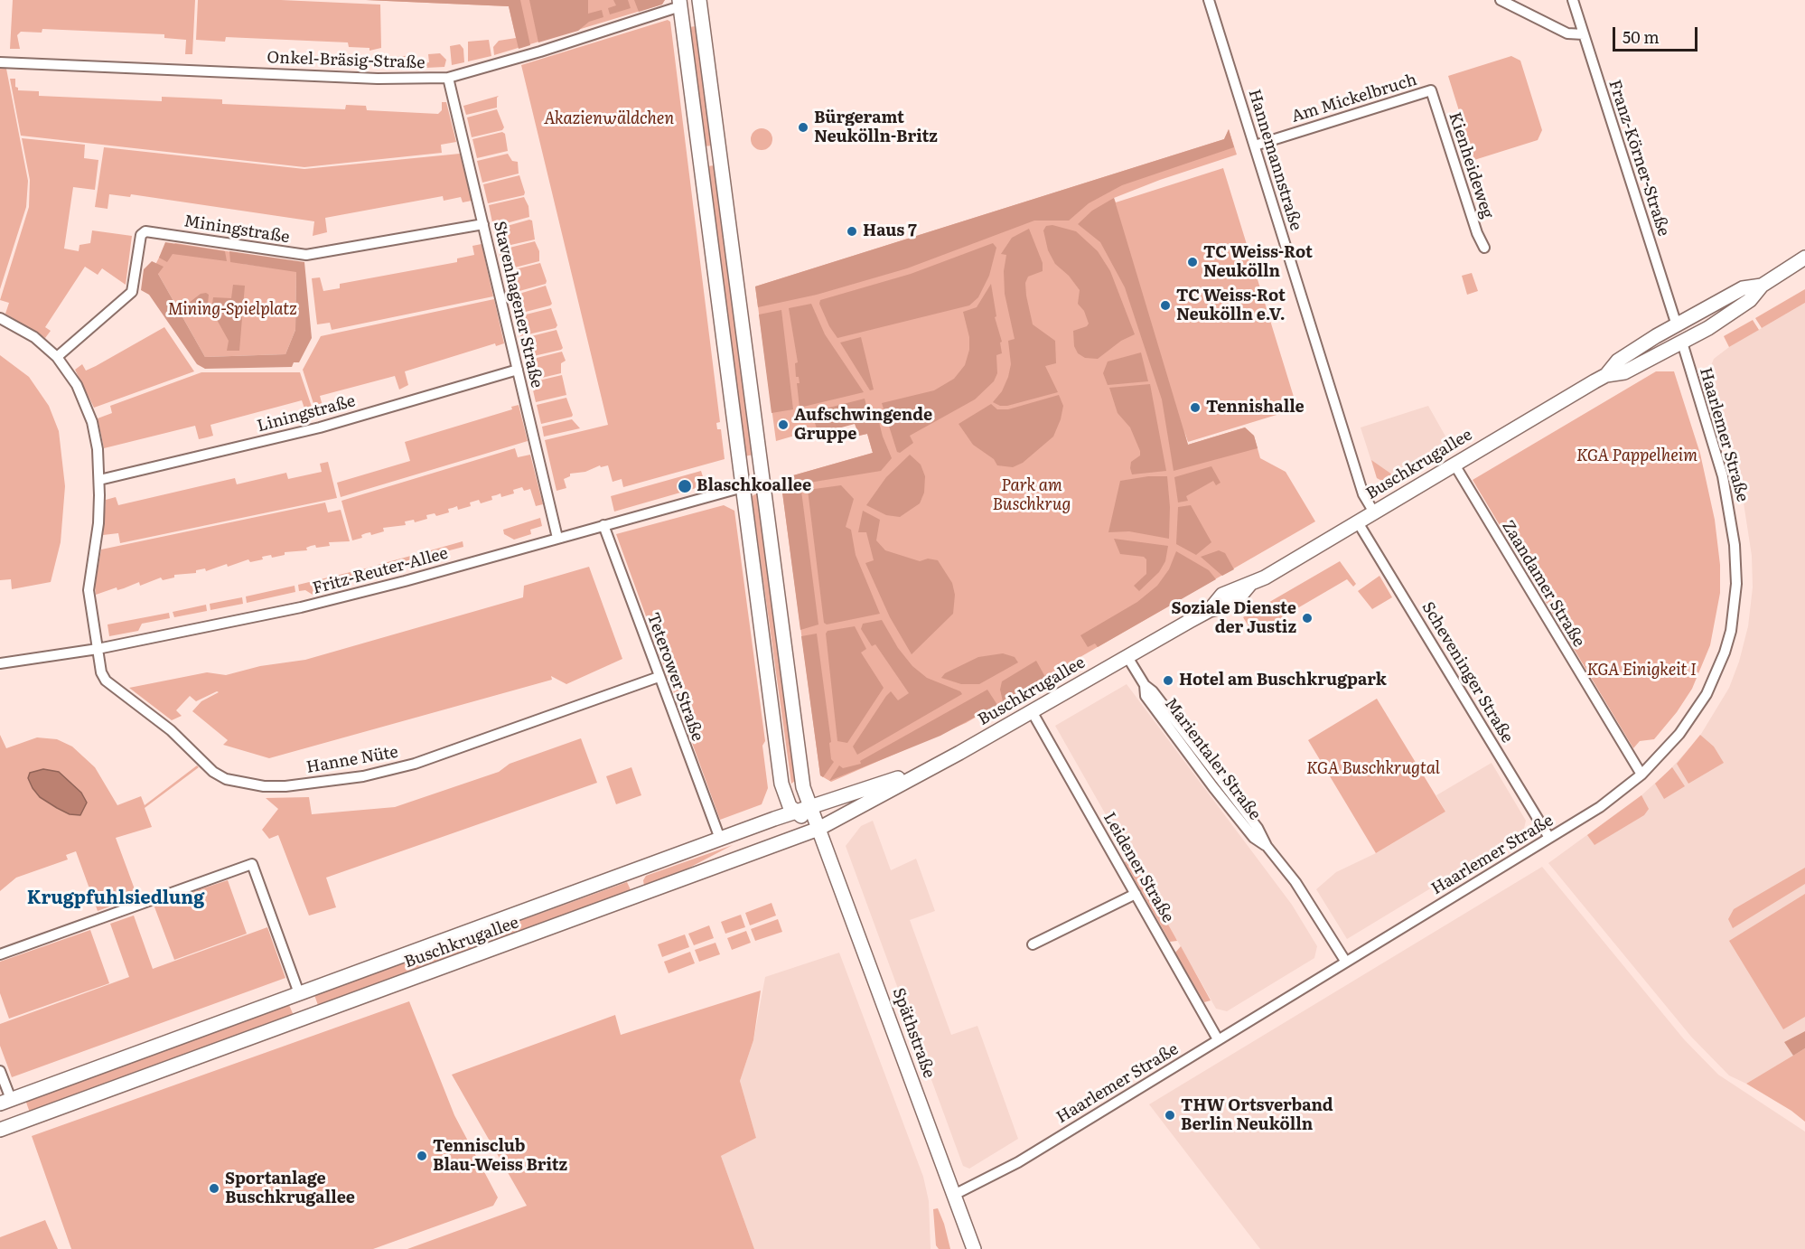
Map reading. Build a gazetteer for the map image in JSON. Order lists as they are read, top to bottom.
{
  "streets": {
    "main road": ["Buschkrugallee", "Späthstraße"],
    "street": [
      "Onkel-Bräsig-Straße",
      "Am Mickelbruch",
      "Franz-Körner-Straße",
      "Hannemannstraße",
      "Kienheideweg",
      "Miningstraße",
      "Stavenhagener Straße",
      "Liningstraße",
      "Haarlemer Straße",
      "Fritz-Reuter-Allee",
      "Zaandamer Straße",
      "Scheveninger Straße",
      "Teterower Straße",
      "Marientaler Straße",
      "Hanne Nüte",
      "Leidener Straße"
    ]
  },
  "crossings": [
    ["Onkel-Bräsig-Straße", "Stavenhagener Straße"],
    ["Am Mickelbruch", "Hannemannstraße"],
    ["Am Mickelbruch", "Kienheideweg"],
    ["Franz-Körner-Straße", "Buschkrugallee"],
    ["Hannemannstraße", "Buschkrugallee"],
    ["Miningstraße", "Stavenhagener Straße"],
    ["Miningstraße", "Hanne Nüte"],
    ["Stavenhagener Straße", "Liningstraße"],
    ["Stavenhagener Straße", "Fritz-Reuter-Allee"],
    ["Liningstraße", "Hanne Nüte"],
    ["Haarlemer Straße", "Buschkrugallee"],
    ["Haarlemer Straße", "Zaandamer Straße"],
    ["Haarlemer Straße", "Scheveninger Straße"],
    ["Haarlemer Straße", "Marientaler Straße"],
    ["Haarlemer Straße", "Leidener Straße"],
    ["Haarlemer Straße", "Späthstraße"],
    ["Buschkrugallee", "Zaandamer Straße"],
    ["Buschkrugallee", "Scheveninger Straße"],
    ["Buschkrugallee", "Teterower Straße"],
    ["Buschkrugallee", "Marientaler Straße"],
    ["Buschkrugallee", "Leidener Straße"],
    ["Buschkrugallee", "Späthstraße"],
    ["Fritz-Reuter-Allee", "Teterower Straße"],
    ["Fritz-Reuter-Allee", "Hanne Nüte"],
    ["Teterower Straße", "Hanne Nüte"]
  ],
  "districts": ["Krugpfuhlsiedlung"],
  "parks": [
    "Akazienwäldchen",
    "Mining-Spielplatz",
    "KGA Pappelheim",
    "Park am Buschkrug",
    "KGA Einigkeit I",
    "KGA Buschkrugtal"
  ],
  "places": [
    "Bürgeramt Neukölln-Britz",
    "Haus 7",
    "TC Weiss-Rot Neukölln",
    "TC Weiss-Rot Neukölln e.V.",
    "Tennishalle",
    "Aufschwingende Gruppe",
    "Blaschkoallee",
    "Soziale Dienste der Justiz",
    "Hotel am Buschkrugpark",
    "THW Ortsverband Berlin Neukölln",
    "Tennisclub Blau-Weiss Britz",
    "Sportanlage Buschkrugallee"
  ],
  "scale_bar": "50 m"
}
